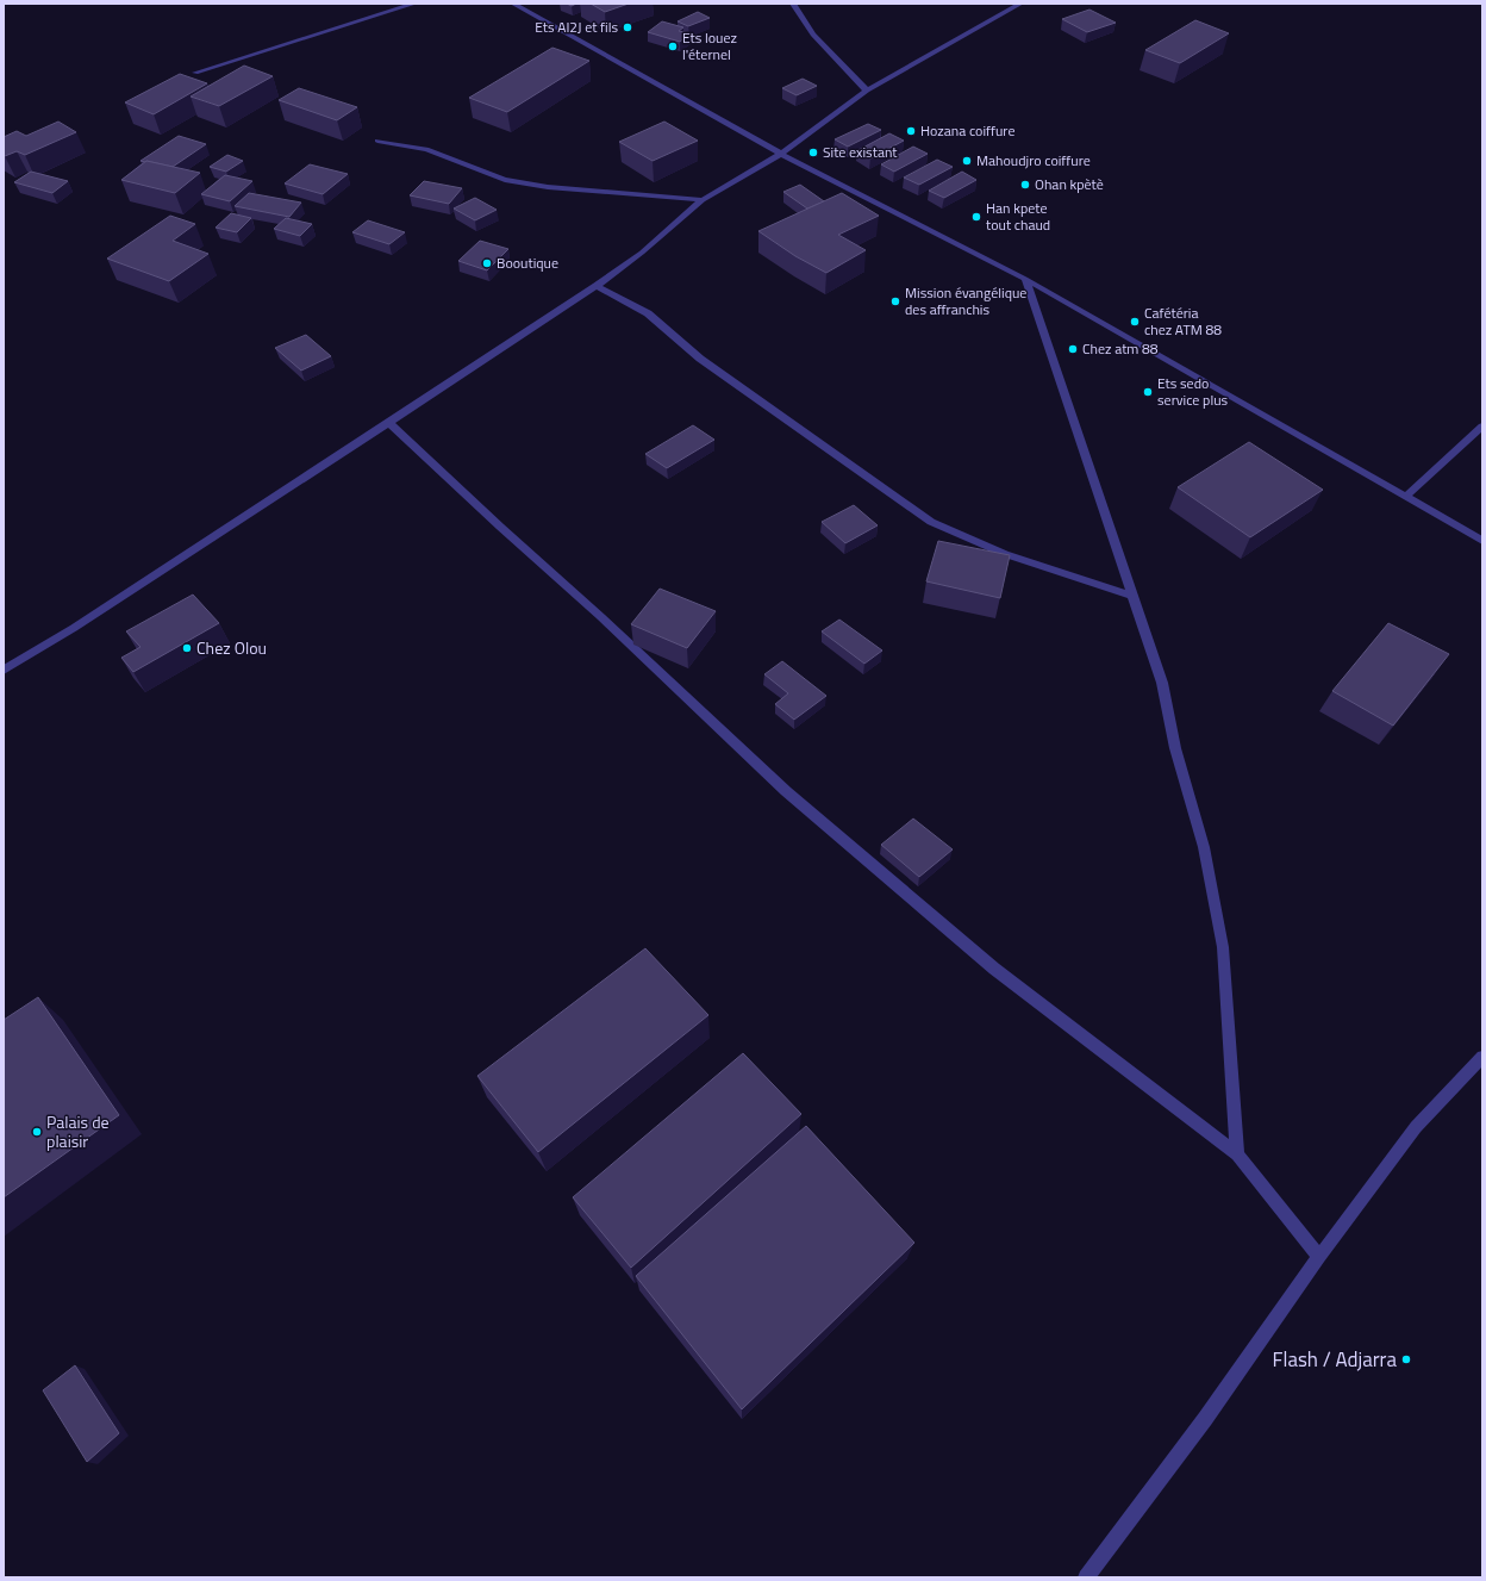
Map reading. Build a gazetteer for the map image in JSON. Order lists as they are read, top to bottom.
{
  "places": [
    "Ets AI2J et fils",
    "Ets louez l'éternel",
    "Hozana coiffure",
    "Site existant",
    "Mahoudjro coiffure",
    "Ohan kpètè",
    "Han kpete tout chaud",
    "Booutique",
    "Mission évangélique des affranchis",
    "Cafétéria chez ATM 88",
    "Chez atm 88",
    "Ets sedo service plus",
    "Chez Olou",
    "Palais de plaisir",
    "Flash / Adjarra"
  ]
}
